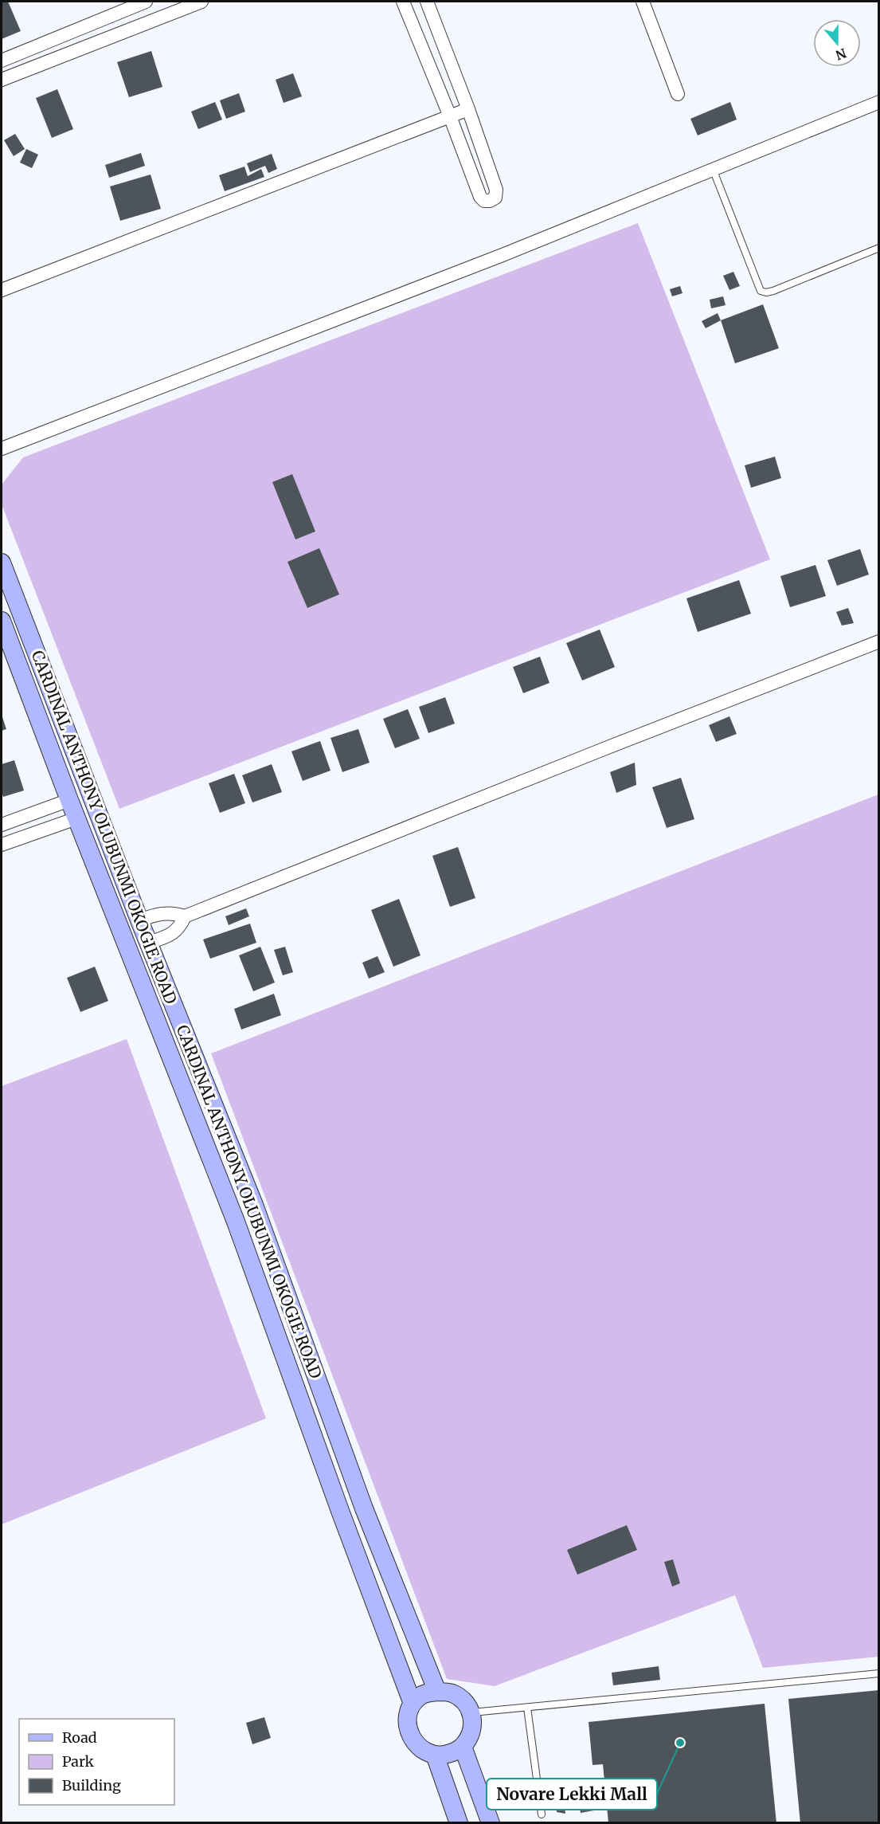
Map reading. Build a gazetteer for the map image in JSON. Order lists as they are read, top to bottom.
{
  "streets": {
    "street": ["CARDINAL ANTHONY OLUBUNMI OKOGIE ROAD"]
  },
  "places": ["Novare Lekki Mall"],
  "legend": ["Road", "Park", "Building"],
  "north": "bottom"
}
